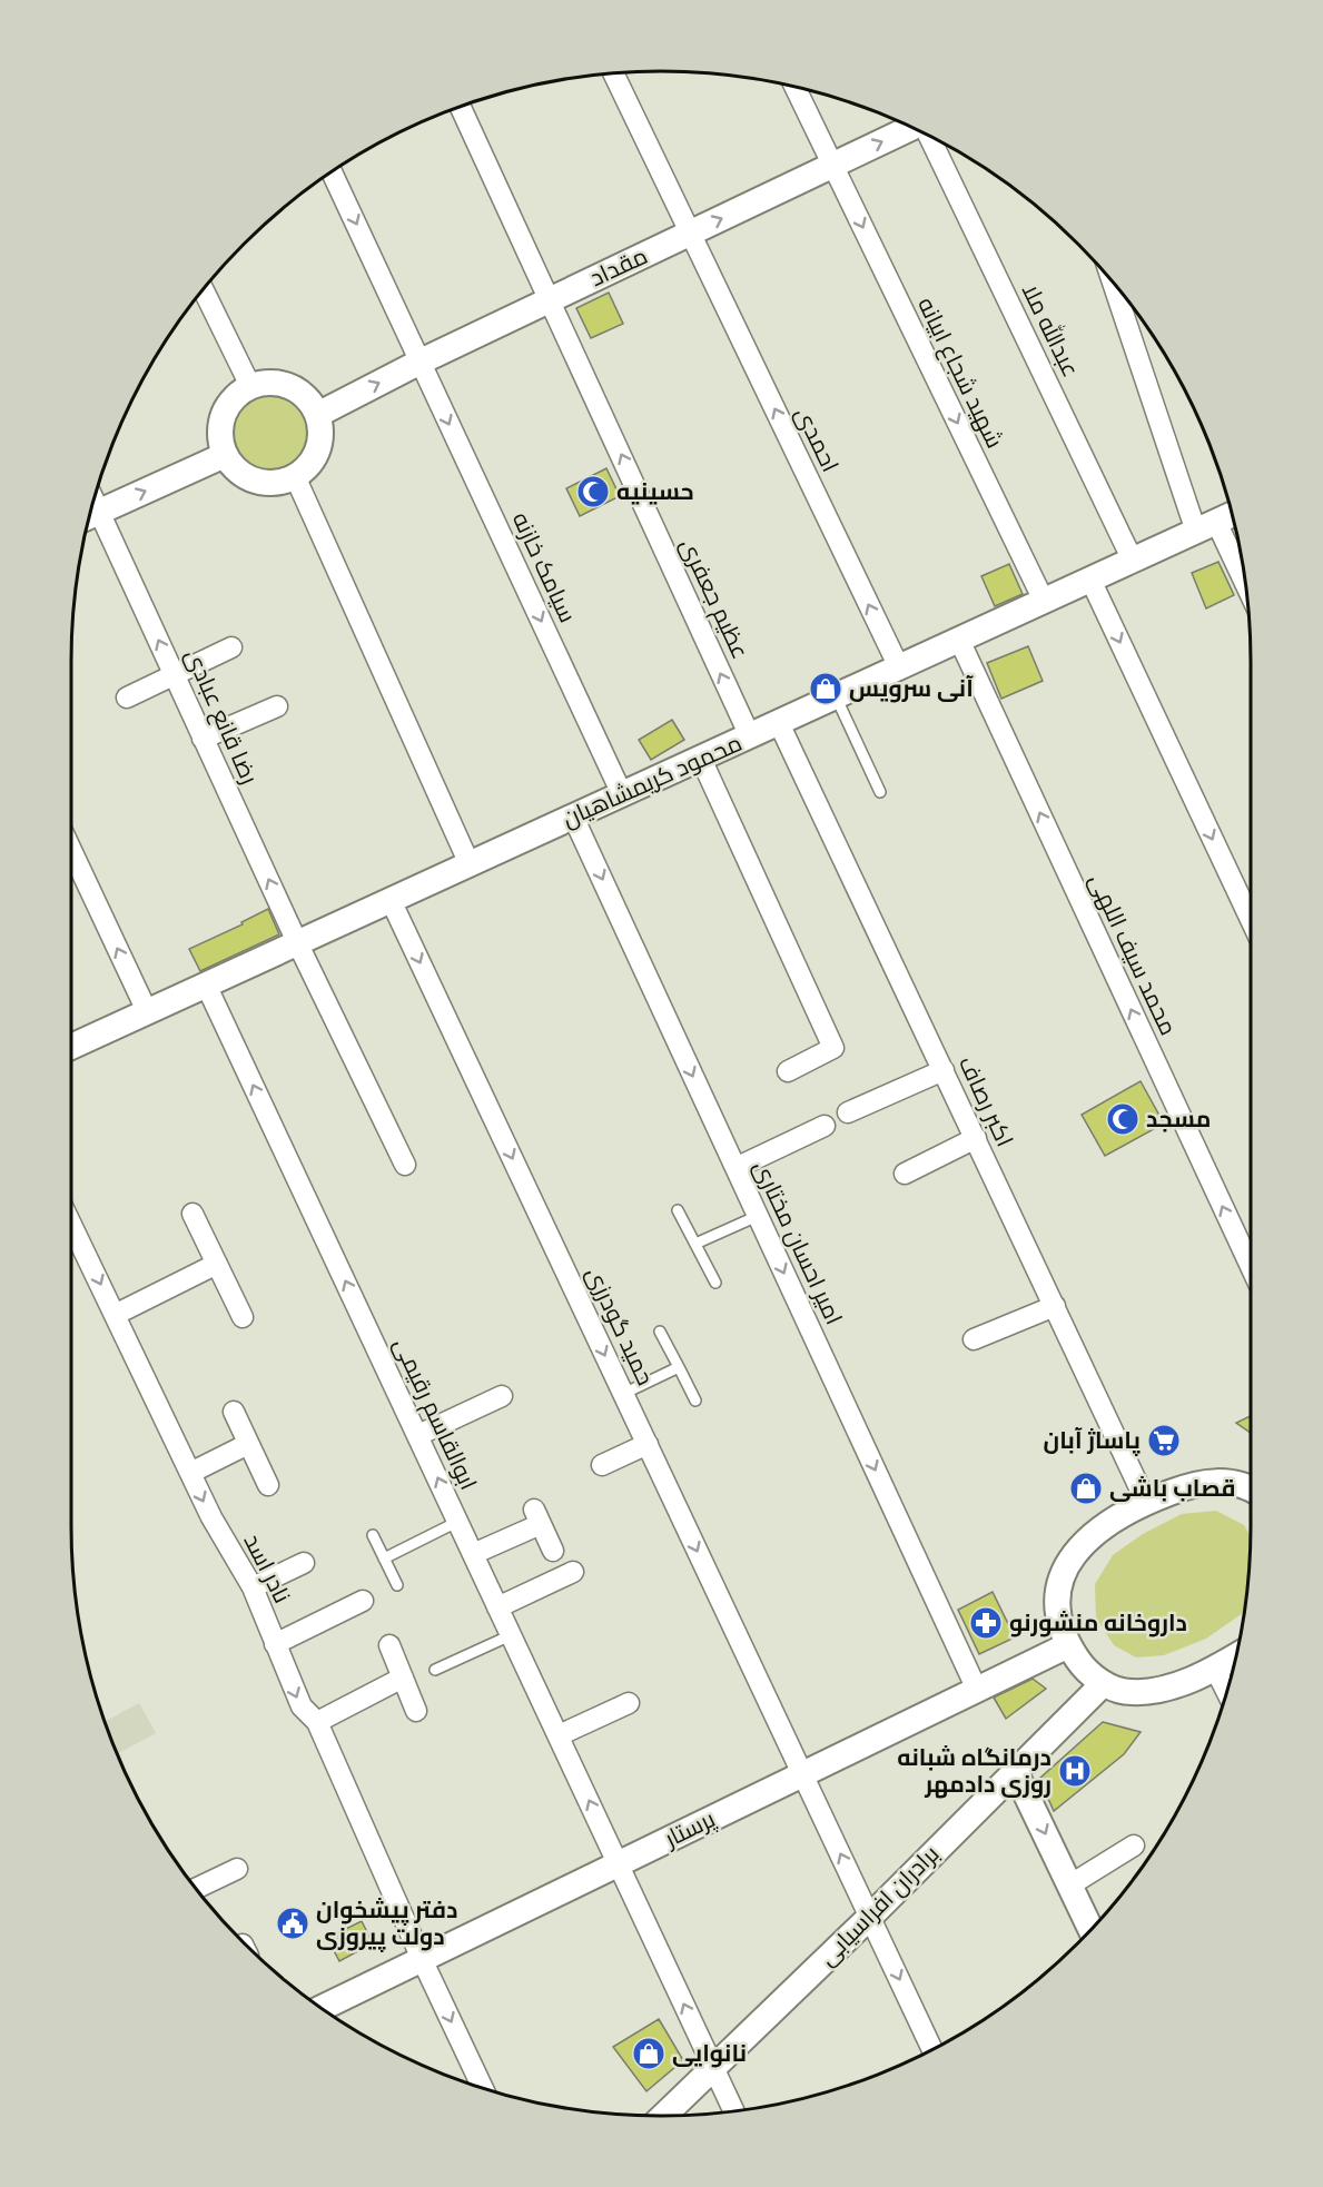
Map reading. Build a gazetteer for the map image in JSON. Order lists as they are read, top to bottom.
{
  "streets": {
    "street": [
      "مقداد",
      "عبدالله ملا",
      "شهید شجاع ابیانه",
      "احمدی",
      "سیامک خازنه",
      "عظیم جعفری",
      "رضا قانع عبادی",
      "محمود کریمشاهیان",
      "محمد سیف اللهی",
      "اکبر رصاف",
      "امیر احسان مختاری",
      "حمید گودرزی",
      "ابوالقاسم رقیمی",
      "نادر اسد",
      "پرستار",
      "برادران افراسیابی"
    ]
  },
  "crossings": [
    ["مقداد", "شهید شجاع ابیانه"],
    ["مقداد", "احمدی"],
    ["مقداد", "سیامک خازنه"],
    ["مقداد", "عظیم جعفری"],
    ["عبدالله ملا", "محمود کریمشاهیان"],
    ["شهید شجاع ابیانه", "محمود کریمشاهیان"],
    ["احمدی", "محمود کریمشاهیان"],
    ["سیامک خازنه", "محمود کریمشاهیان"],
    ["عظیم جعفری", "محمود کریمشاهیان"],
    ["رضا قانع عبادی", "محمود کریمشاهیان"],
    ["محمود کریمشاهیان", "محمد سیف اللهی"],
    ["محمود کریمشاهیان", "اکبر رصاف"],
    ["محمود کریمشاهیان", "امیر احسان مختاری"],
    ["محمود کریمشاهیان", "حمید گودرزی"],
    ["محمود کریمشاهیان", "ابوالقاسم رقیمی"],
    ["امیر احسان مختاری", "پرستار"],
    ["حمید گودرزی", "پرستار"],
    ["حمید گودرزی", "برادران افراسیابی"],
    ["ابوالقاسم رقیمی", "پرستار"],
    ["ابوالقاسم رقیمی", "برادران افراسیابی"],
    ["نادر اسد", "پرستار"]
  ],
  "one_way": [
    "مقداد",
    "شهید شجاع ابیانه",
    "احمدی",
    "عظیم جعفری",
    "امیر احسان مختاری",
    "ابوالقاسم رقیمی",
    "نادر اسد"
  ],
  "places": {
    "mosque": ["حسینیه", "مسجد"],
    "shop": ["آنی سرویس", "قصاب باشی", "نانوایی"],
    "supermarket": ["پاساژ آبان"],
    "pharmacy": ["داروخانه منشورنو"],
    "hospital": ["درمانگاه شبانه روزی دادمهر"],
    "public building": ["دفتر پیشخوان دولت پیروزی"]
  }
}
